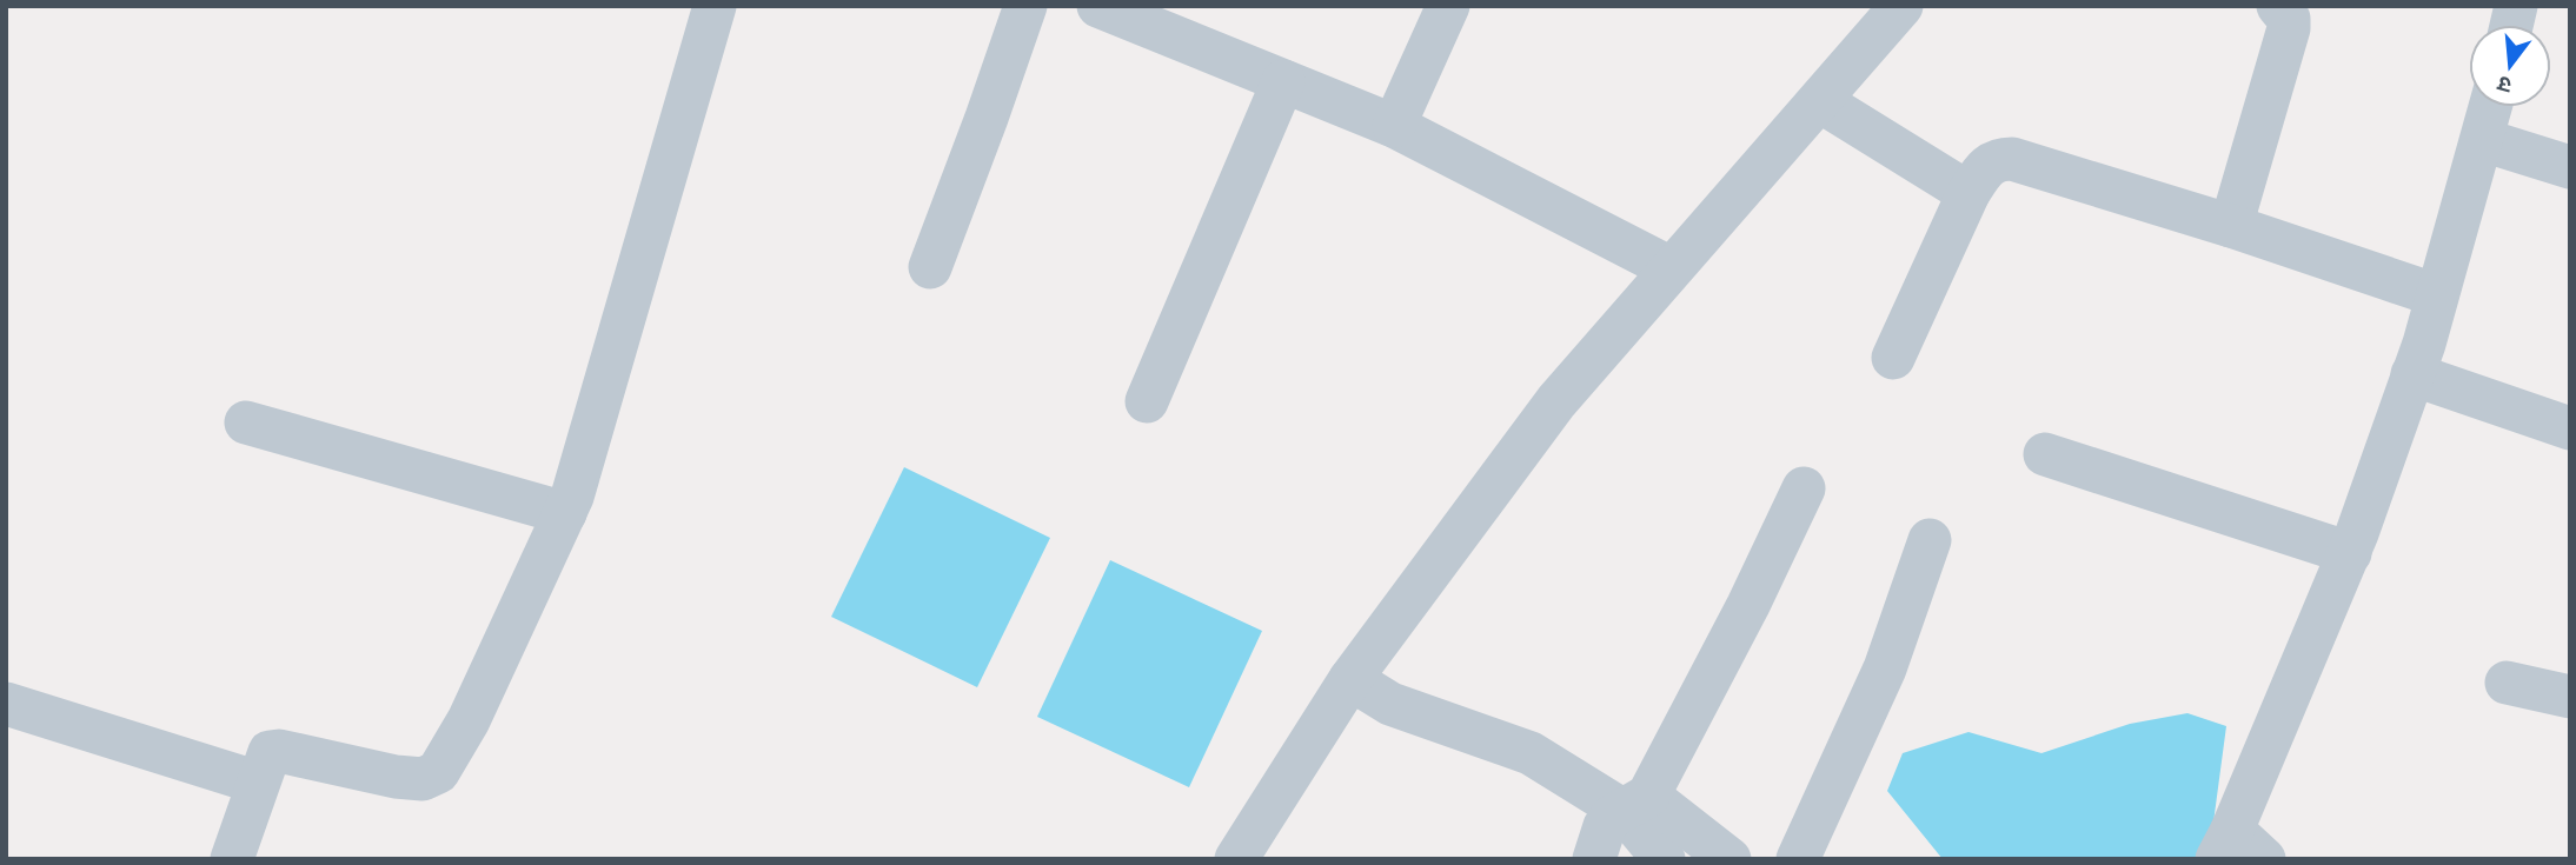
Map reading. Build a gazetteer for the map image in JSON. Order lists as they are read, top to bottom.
{
  "north": "bottom"
}
